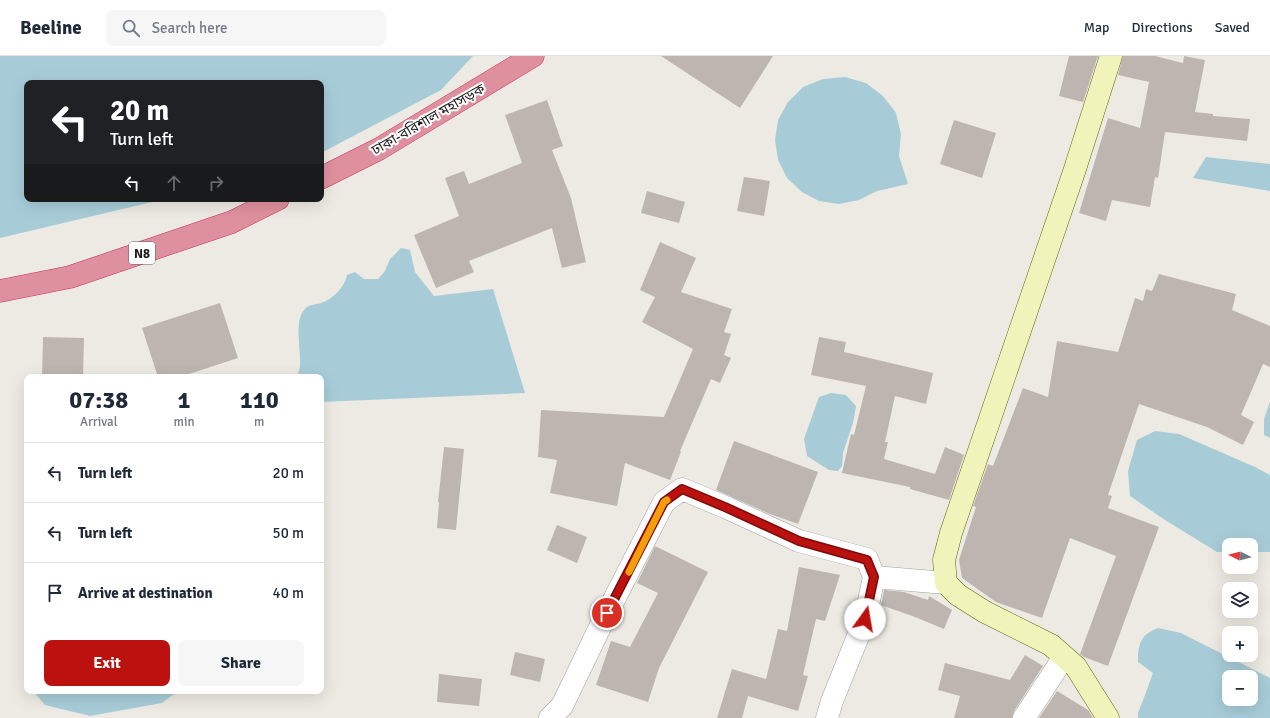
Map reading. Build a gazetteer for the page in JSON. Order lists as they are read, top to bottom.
{
  "streets": {
    "highway": ["ঢাকা-বরিশাল মহাসড়ক", "N8"]
  },
  "north": "left",
  "page": {
    "header": "Beeline",
    "search": "Search here",
    "nav": ["Map", "Directions", "Saved"],
    "turn": ["20 m", "Turn left"],
    "eta": [
      "07:38",
      "Arrival",
      "1",
      "min",
      "110",
      "m"
    ],
    "list": [
      {
        "name": "Turn left",
        "value": "20 m"
      },
      {
        "name": "Turn left",
        "value": "50 m"
      },
      {
        "name": "Arrive at destination",
        "value": "40 m"
      }
    ],
    "map_buttons": ["+", "−"],
    "buttons": ["Exit", "Share"]
  }
}
